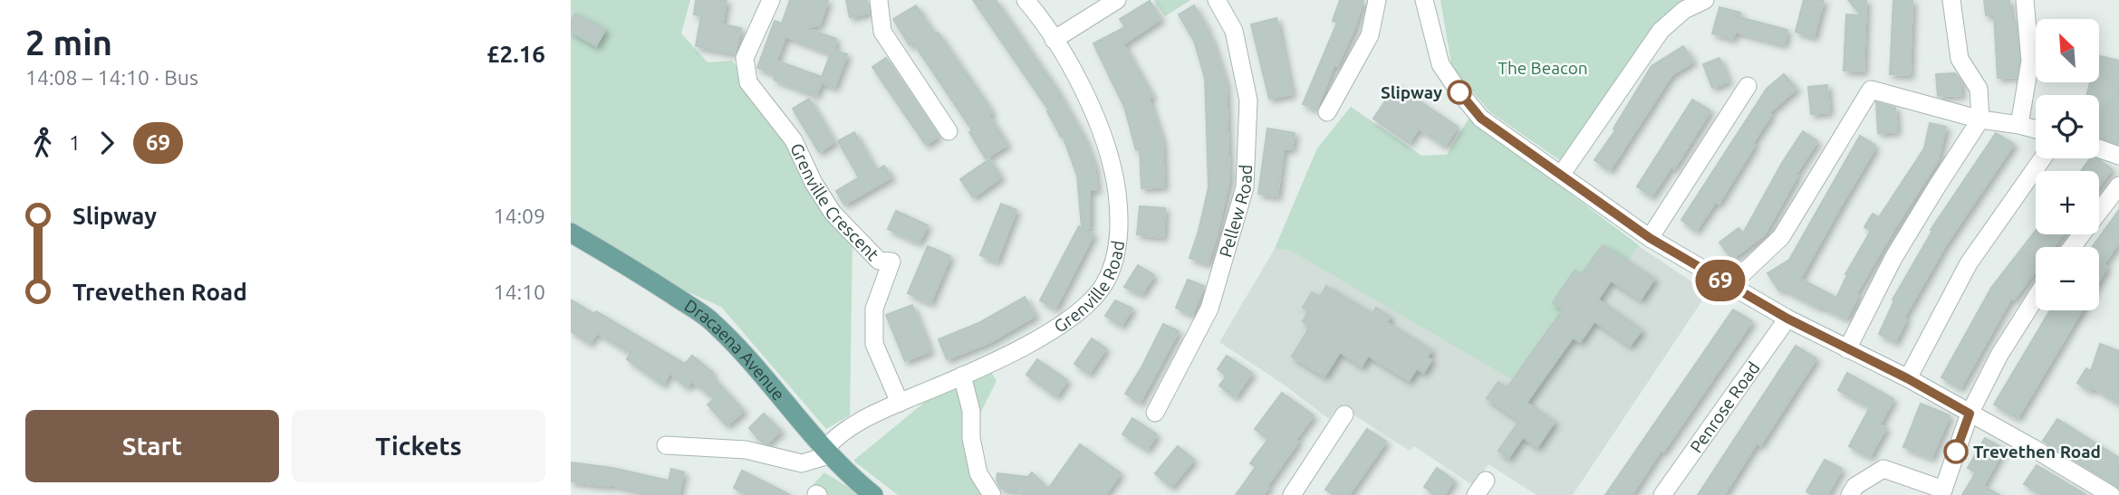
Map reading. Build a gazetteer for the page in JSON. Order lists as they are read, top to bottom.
{
  "streets": {
    "main road": ["Dracaena Avenue"],
    "street": [
      "Grenville Crescent",
      "Pellew Road",
      "Grenville Road",
      "Penrose Road"
    ]
  },
  "crossings": [
    ["Grenville Crescent", "Grenville Road"],
    ["Grenville Road", "Dracaena Avenue"]
  ],
  "parks": ["The Beacon"],
  "places": ["Slipway", "Trevethen Road"],
  "lines": ["bus line 69"],
  "north": "top left",
  "page": {
    "heading": ["2 min", "14:08 – 14:10 · Bus", "£2.16"],
    "on_map": "69",
    "map_buttons": ["+", "−"],
    "legs": ["1", "69"],
    "list": [
      {
        "name": "Slipway",
        "value": "14:09"
      },
      {
        "name": "Trevethen Road",
        "value": "14:10"
      }
    ],
    "buttons": ["Start", "Tickets"]
  }
}
